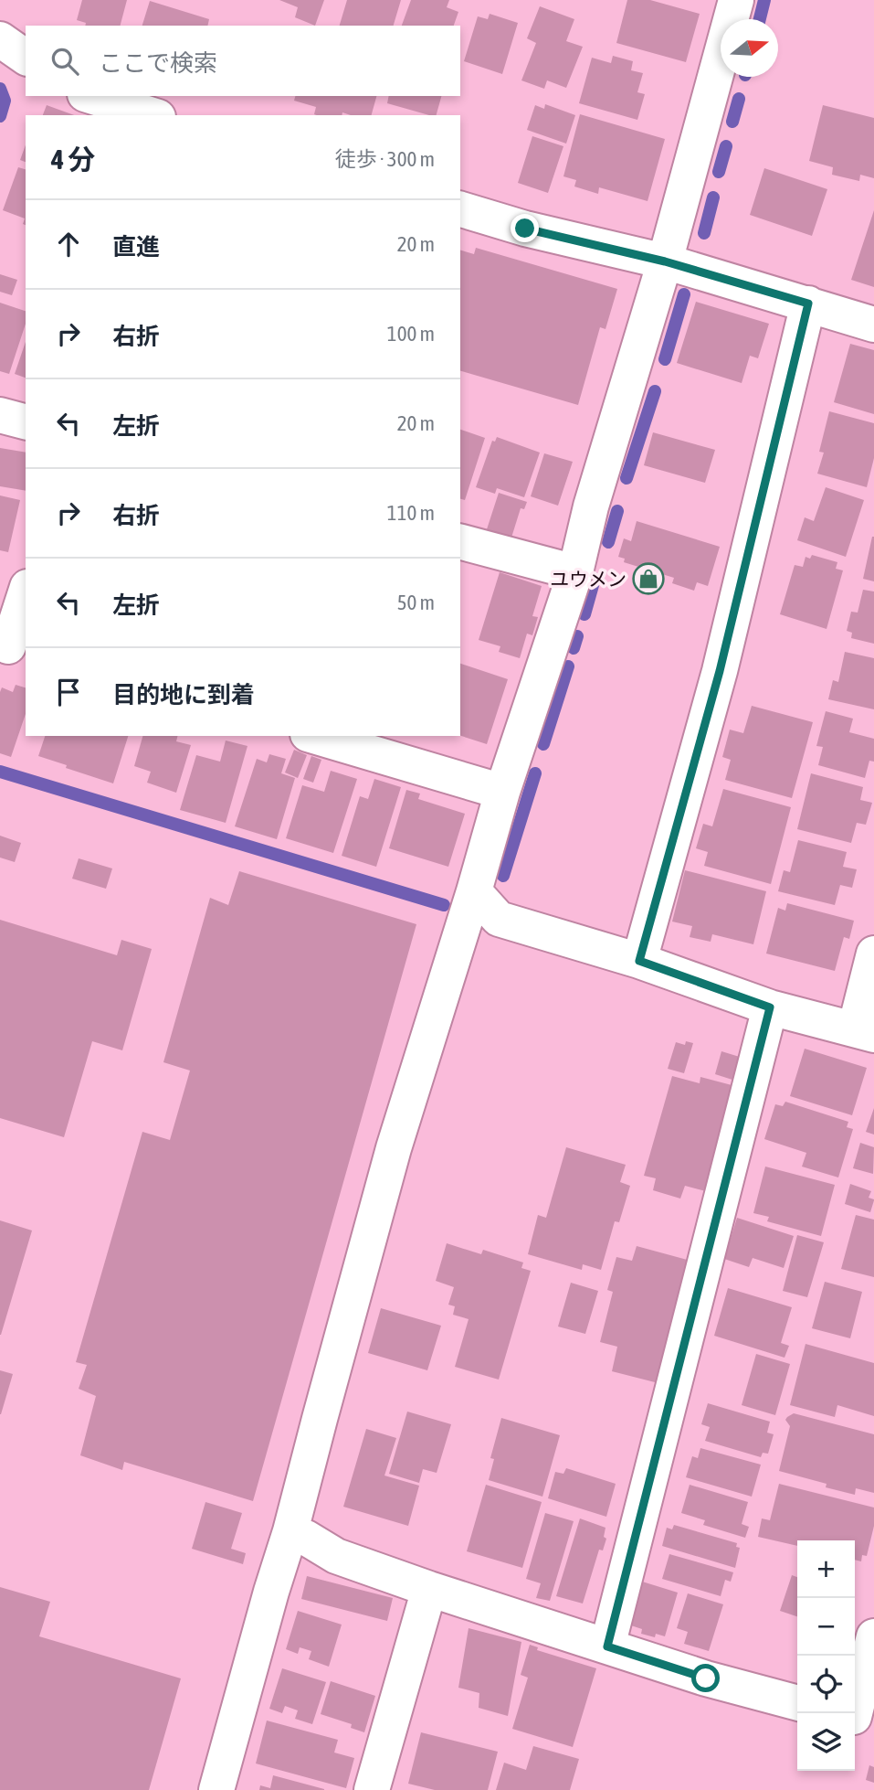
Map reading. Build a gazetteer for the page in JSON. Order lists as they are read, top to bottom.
{
  "places": {
    "shop": ["ユウメン"]
  },
  "north": "right",
  "page": {
    "search": "ここで検索",
    "heading": ["4 分", "徒歩 · 300 m"],
    "list": [
      ["直進", "20 m"],
      ["右折", "100 m"],
      ["左折", "20 m"],
      ["右折", "110 m"],
      ["左折", "50 m"],
      "目的地に到着"
    ],
    "map_buttons": ["+", "−"]
  }
}
